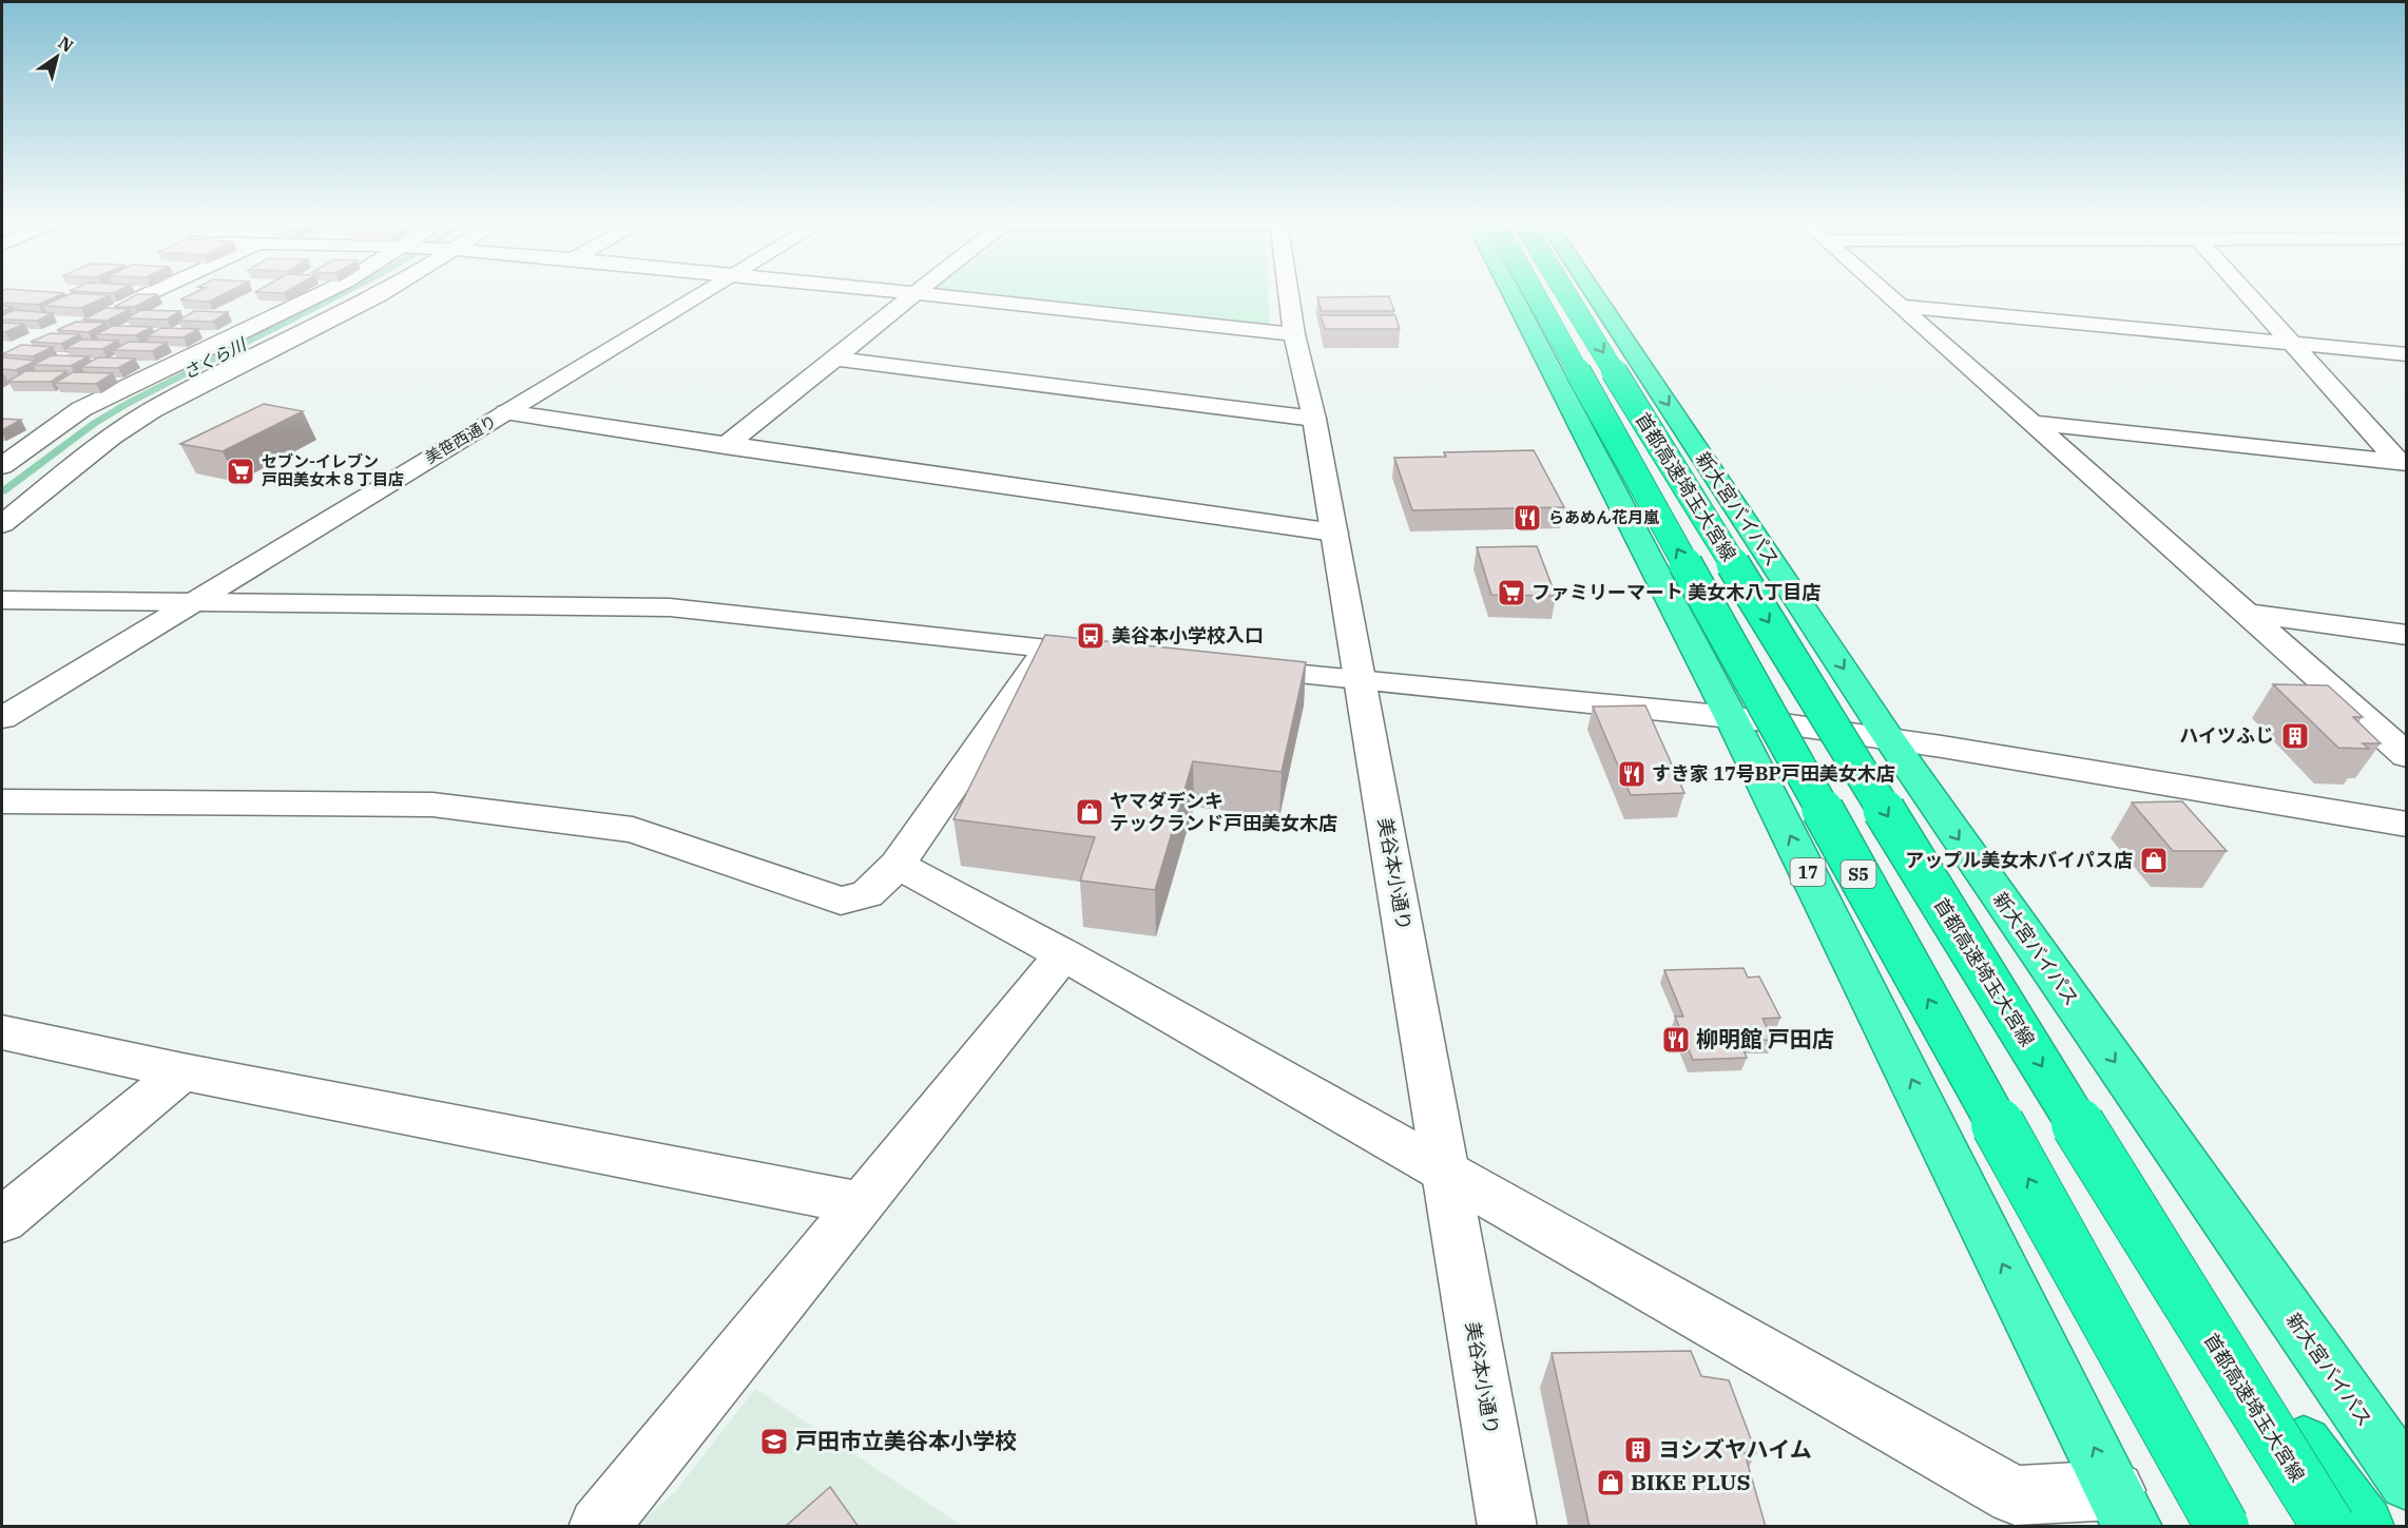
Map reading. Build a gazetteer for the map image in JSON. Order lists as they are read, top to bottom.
{
  "streets": {
    "highway": [
      "首都高速埼玉大宮線",
      "新大宮バイパス",
      "17",
      "S5"
    ],
    "street": ["美笹西通り", "美谷本小通り"]
  },
  "water": ["さくら川"],
  "places": {
    "supermarket": ["セブン-イレブン 戸田美女木８丁目店", "ファミリーマート 美女木八丁目店"],
    "restaurant": ["らあめん花月嵐", "すき家 17号BP戸田美女木店", "柳明館 戸田店"],
    "bus stop": ["美谷本小学校入口"],
    "building": ["ハイツふじ", "ヨシズヤハイム"],
    "shop": ["ヤマダデンキ テックランド戸田美女木店", "アップル美女木バイパス店", "BIKE PLUS"],
    "school or university": ["戸田市立美谷本小学校"]
  },
  "north": "top right"
}
